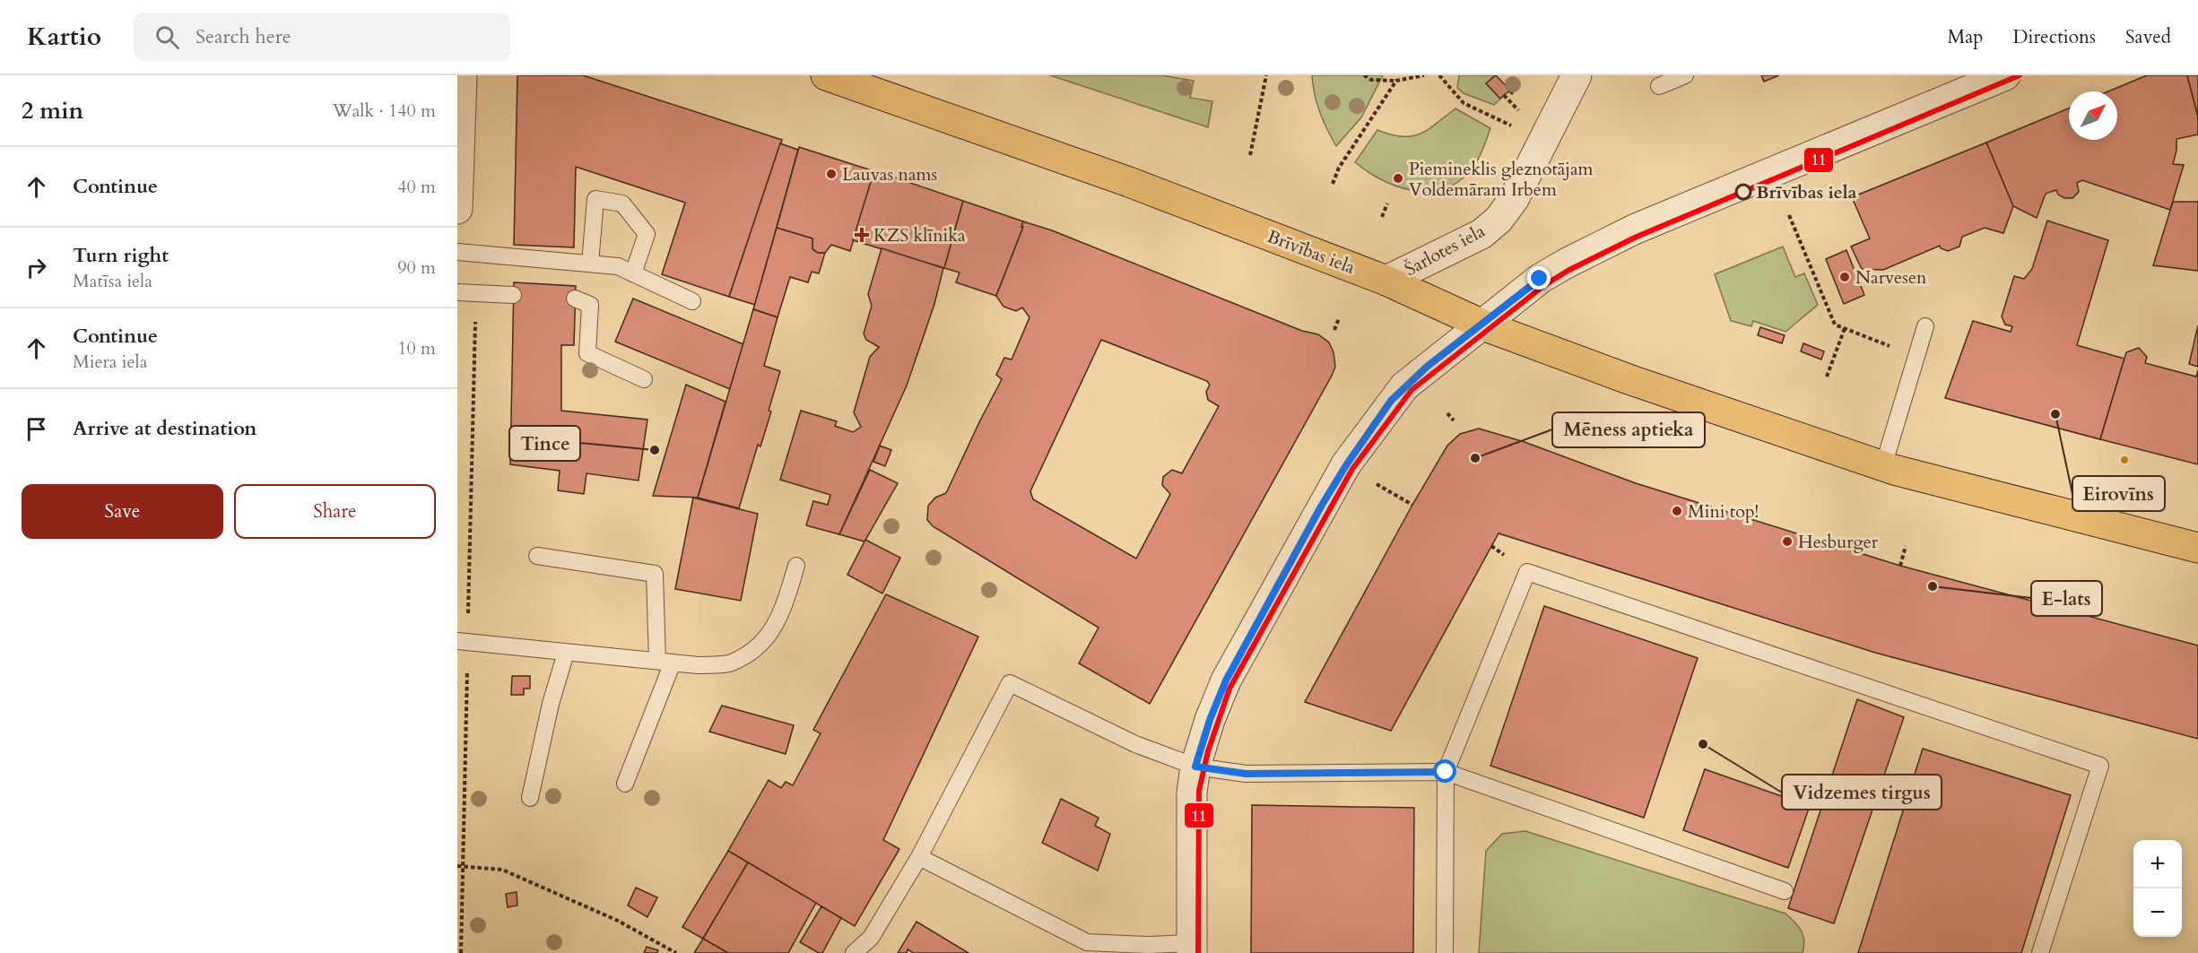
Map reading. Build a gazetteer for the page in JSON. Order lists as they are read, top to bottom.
{
  "streets": {
    "highway": ["Brīvības iela"],
    "street": ["Šarlotes iela"]
  },
  "crossings": [
    ["Šarlotes iela", "Brīvības iela"]
  ],
  "places": {
    "other": [
      "Lauvas nams",
      "Piemineklis gleznotājam Voldemāram Irbem",
      "Brīvības iela",
      "Narvesen",
      "Eirovīns",
      "Tince",
      "Mēness aptieka",
      "Mini top!",
      "Hesburger",
      "E-lats",
      "Vidzemes tirgus"
    ],
    "health": ["KZS klīnika"]
  },
  "lines": ["transit line 11"],
  "north": "top right",
  "page": {
    "header": "Kartio",
    "search": "Search here",
    "nav": ["Map", "Directions", "Saved"],
    "heading": ["2 min", "Walk · 140 m"],
    "list": [
      ["Continue", "40 m"],
      ["Turn right", "Matīsa iela", "90 m"],
      ["Continue", "Miera iela", "10 m"],
      "Arrive at destination"
    ],
    "buttons": ["Save", "Share"],
    "map_buttons": ["+", "−"]
  }
}
